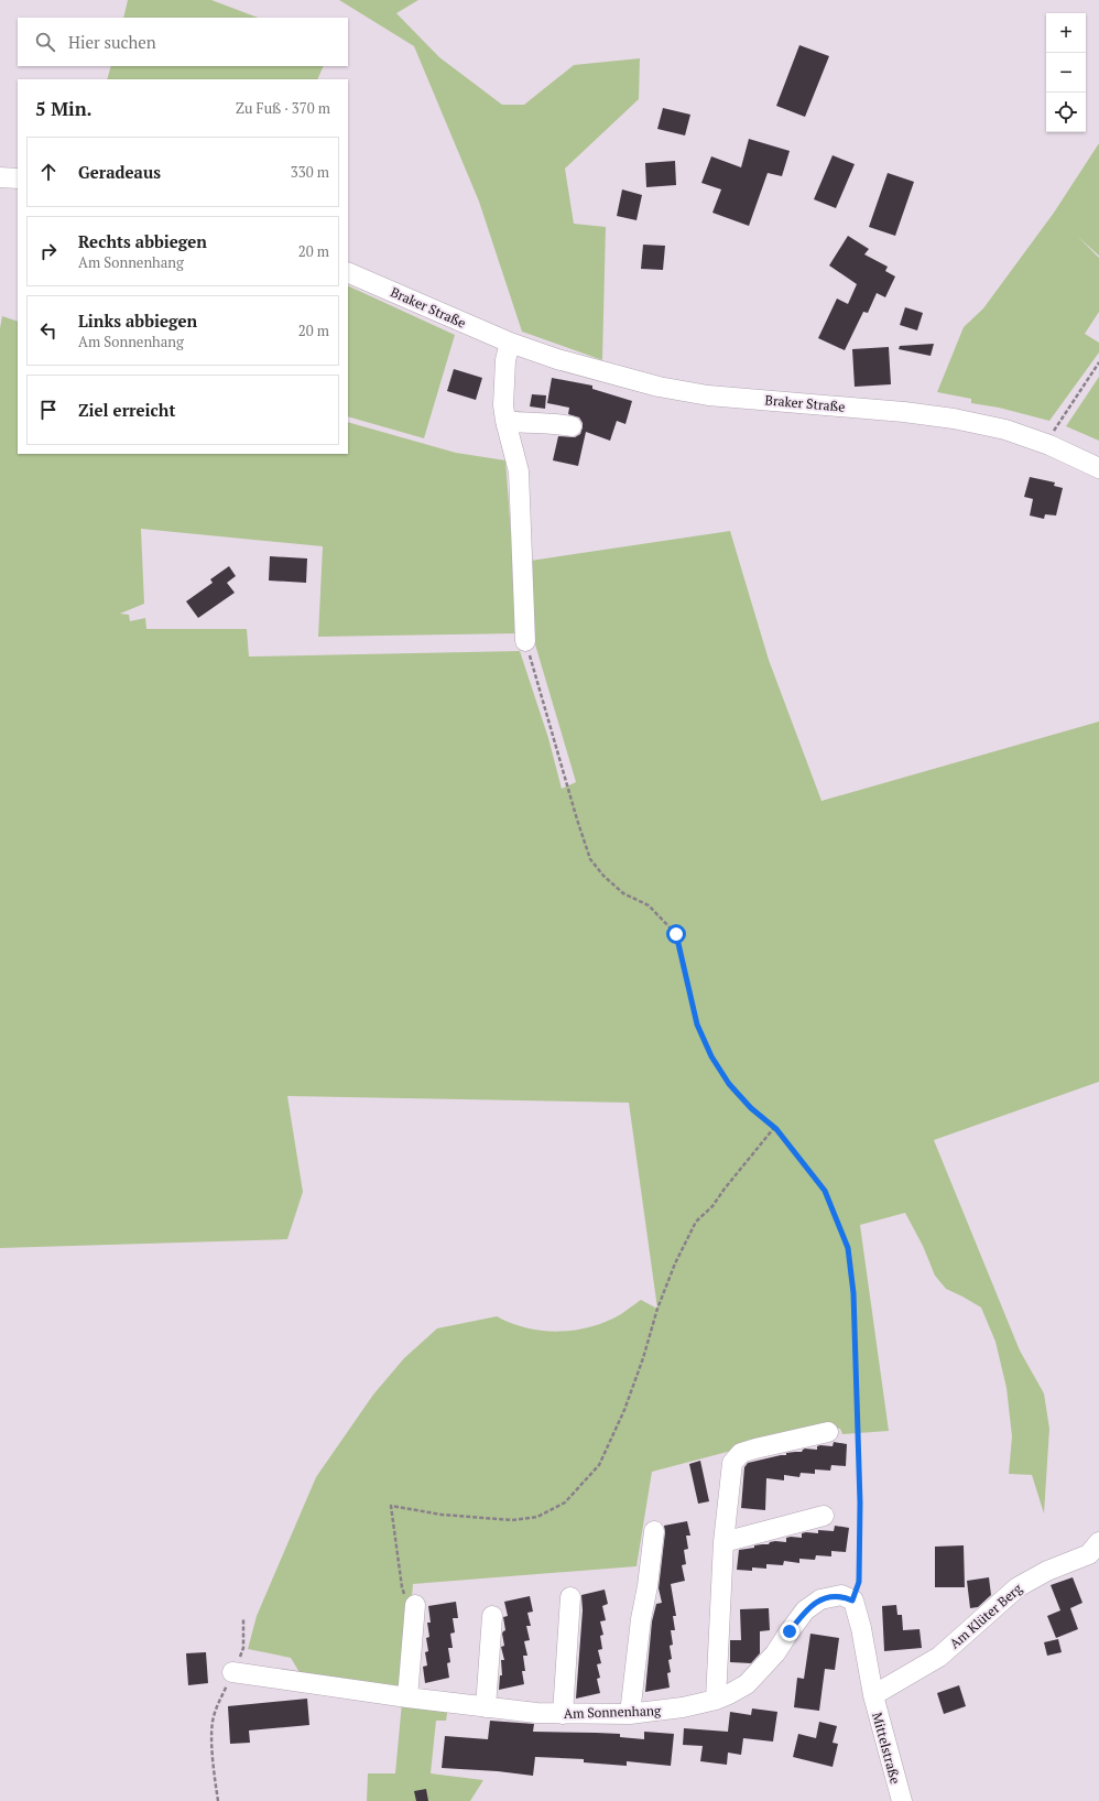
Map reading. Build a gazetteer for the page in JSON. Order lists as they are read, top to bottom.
{
  "streets": {
    "street": [
      "Braker Straße",
      "Am Klüter Berg",
      "Am Sonnenhang",
      "Mittelstraße"
    ]
  },
  "crossings": [
    ["Am Klüter Berg", "Mittelstraße"]
  ],
  "page": {
    "map_buttons": ["+", "−"],
    "search": "Hier suchen",
    "heading": ["5 Min.", "Zu Fuß · 370 m"],
    "list": [
      ["Geradeaus", "330 m"],
      ["Rechts abbiegen", "Am Sonnenhang", "20 m"],
      ["Links abbiegen", "Am Sonnenhang", "20 m"],
      "Ziel erreicht"
    ]
  }
}
